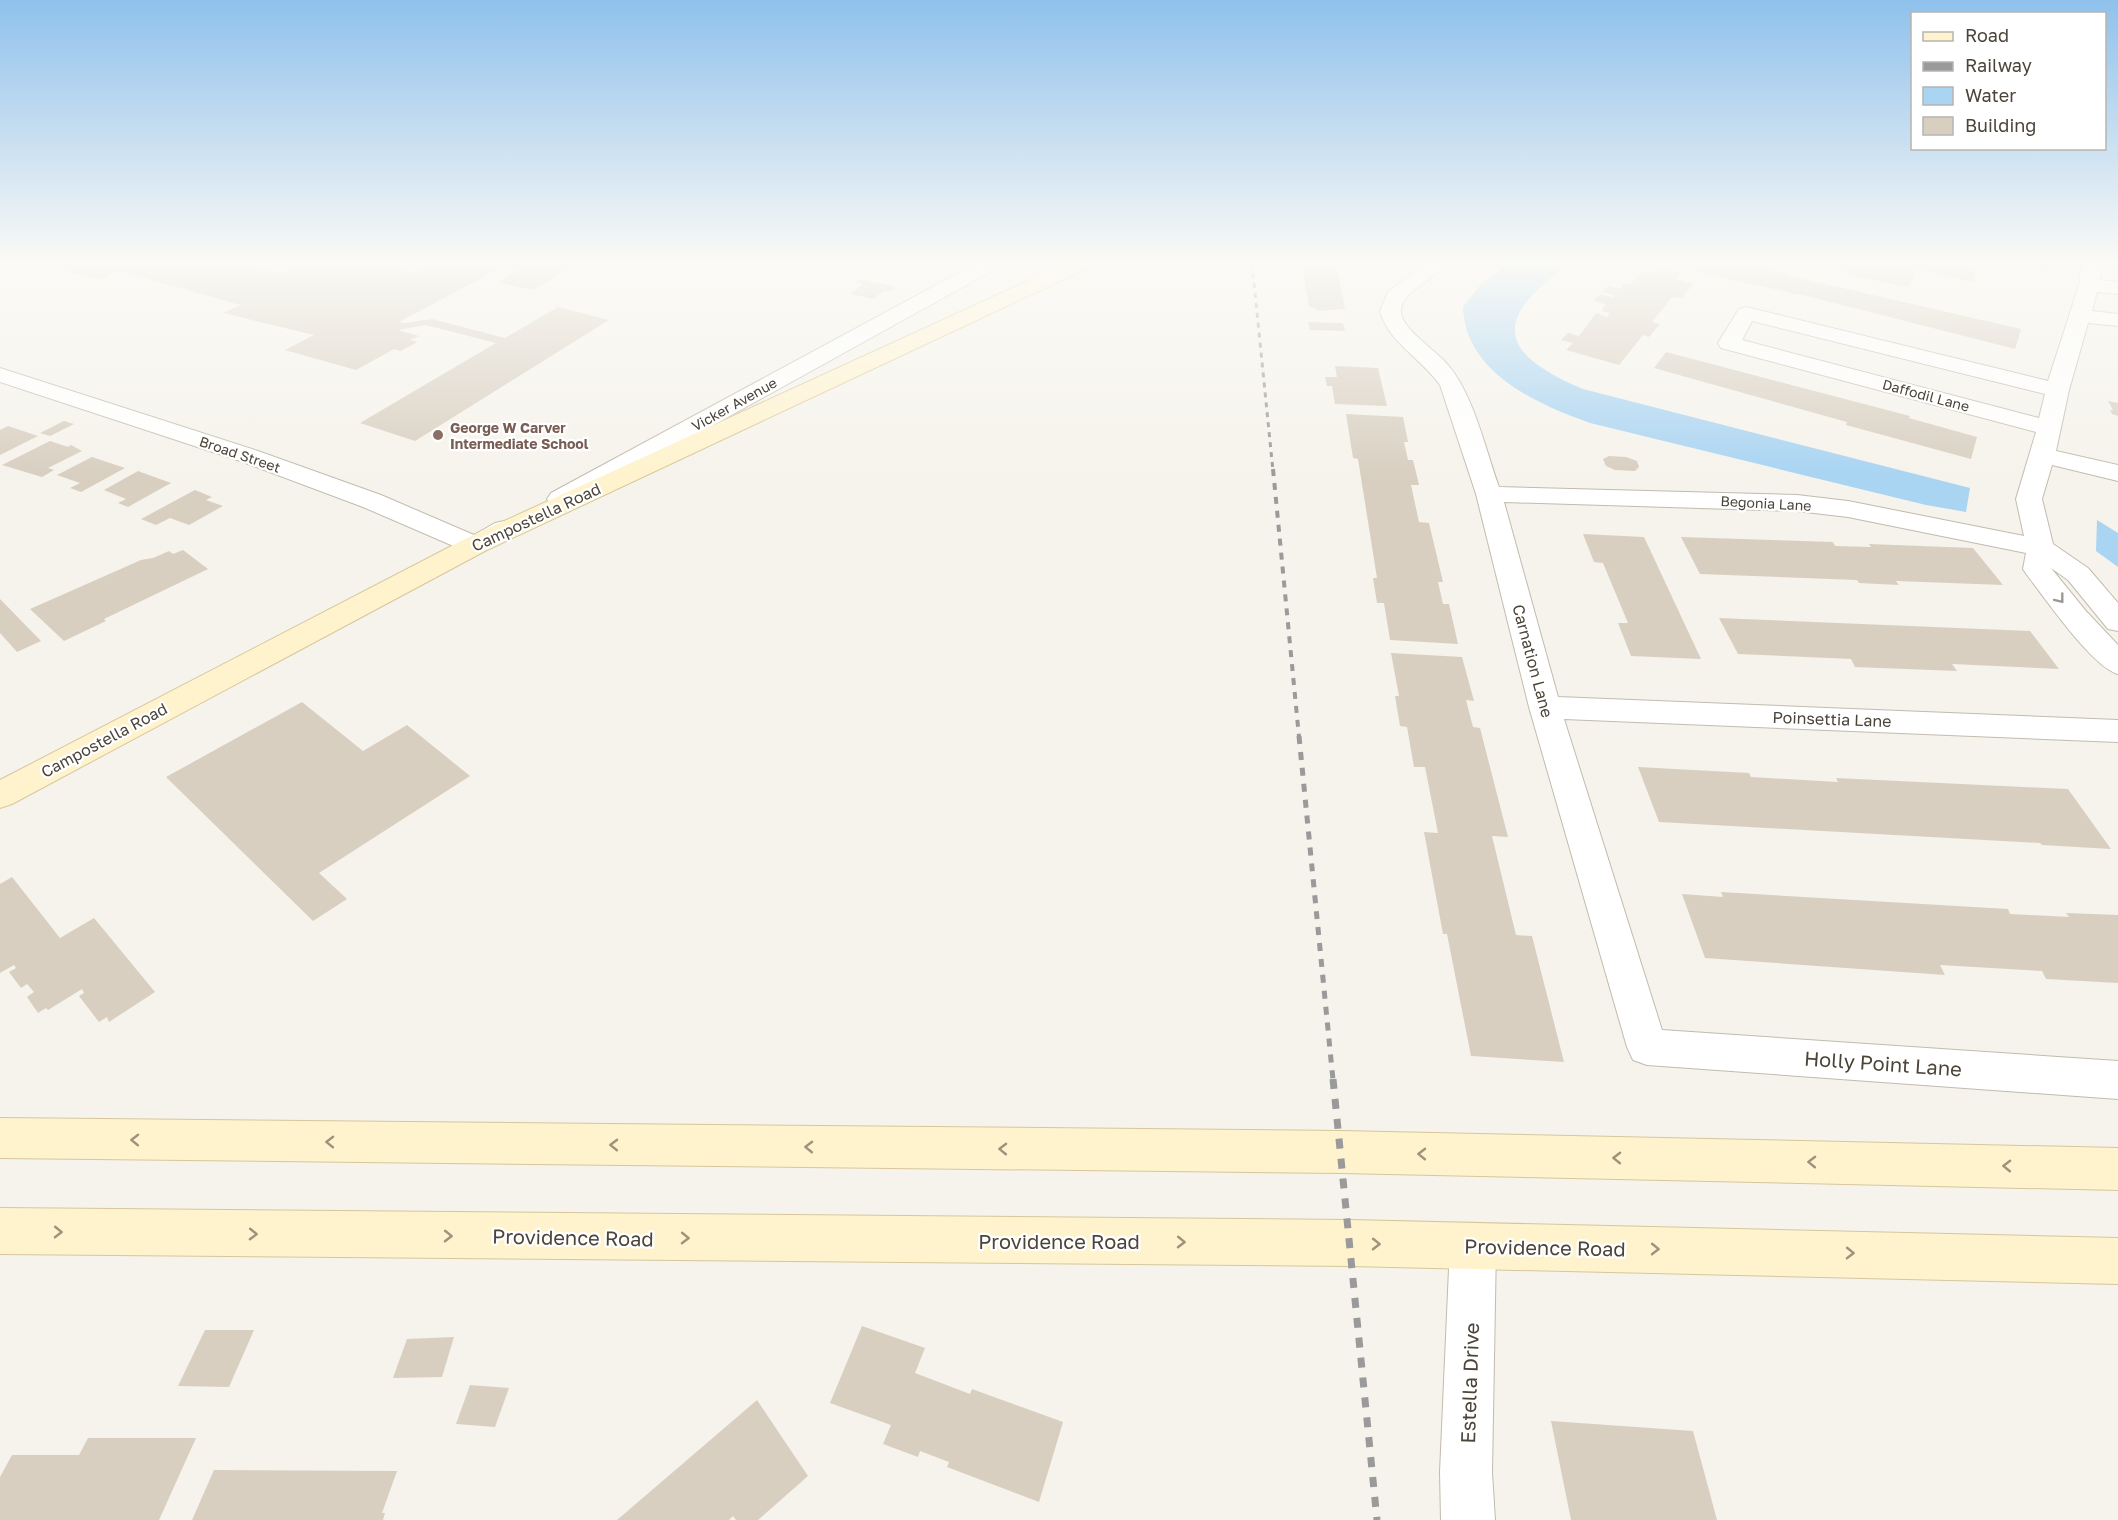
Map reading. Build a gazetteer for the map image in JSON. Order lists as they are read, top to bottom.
{
  "streets": {
    "main road": ["Campostella Road", "Providence Road"],
    "street": [
      "Daffodil Lane",
      "Vicker Avenue",
      "Broad Street",
      "Begonia Lane",
      "Carnation Lane",
      "Poinsettia Lane",
      "Holly Point Lane",
      "Estella Drive"
    ]
  },
  "crossings": [
    ["Vicker Avenue", "Broad Street"],
    ["Vicker Avenue", "Campostella Road"],
    ["Broad Street", "Campostella Road"],
    ["Begonia Lane", "Carnation Lane"],
    ["Carnation Lane", "Poinsettia Lane"],
    ["Carnation Lane", "Holly Point Lane"],
    ["Providence Road", "Estella Drive"]
  ],
  "places": ["George W Carver Intermediate School"],
  "legend": [
    "Road",
    "Railway",
    "Water",
    "Building"
  ]
}
